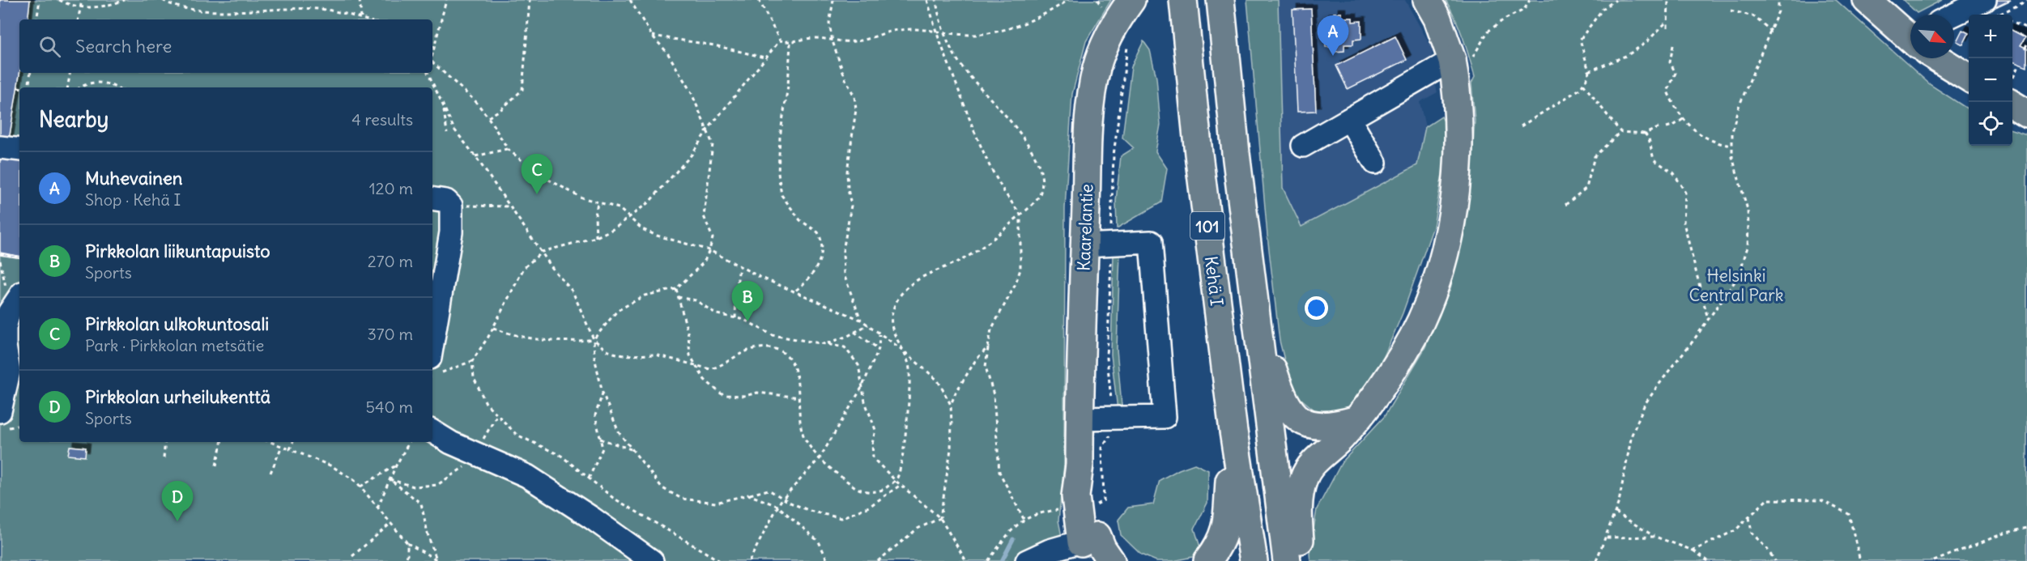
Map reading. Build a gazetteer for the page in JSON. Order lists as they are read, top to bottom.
{
  "streets": {
    "main road": ["101", "Kaarelantie", "Kehä I"]
  },
  "parks": ["Helsinki Central Park"],
  "north": "bottom right",
  "page": {
    "map_buttons": ["+", "−"],
    "pins": [
      "A",
      "C",
      "B",
      "D"
    ],
    "search": "Search here",
    "heading": ["Nearby", "4 results"],
    "list": [
      {
        "mark": "A",
        "name": "Muhevainen",
        "note": "Shop · Kehä I",
        "value": "120 m"
      },
      {
        "mark": "B",
        "name": "Pirkkolan liikuntapuisto",
        "note": "Sports",
        "value": "270 m"
      },
      {
        "mark": "C",
        "name": "Pirkkolan ulkokuntosali",
        "note": "Park · Pirkkolan metsätie",
        "value": "370 m"
      },
      {
        "mark": "D",
        "name": "Pirkkolan urheilukenttä",
        "note": "Sports",
        "value": "540 m"
      }
    ]
  }
}
